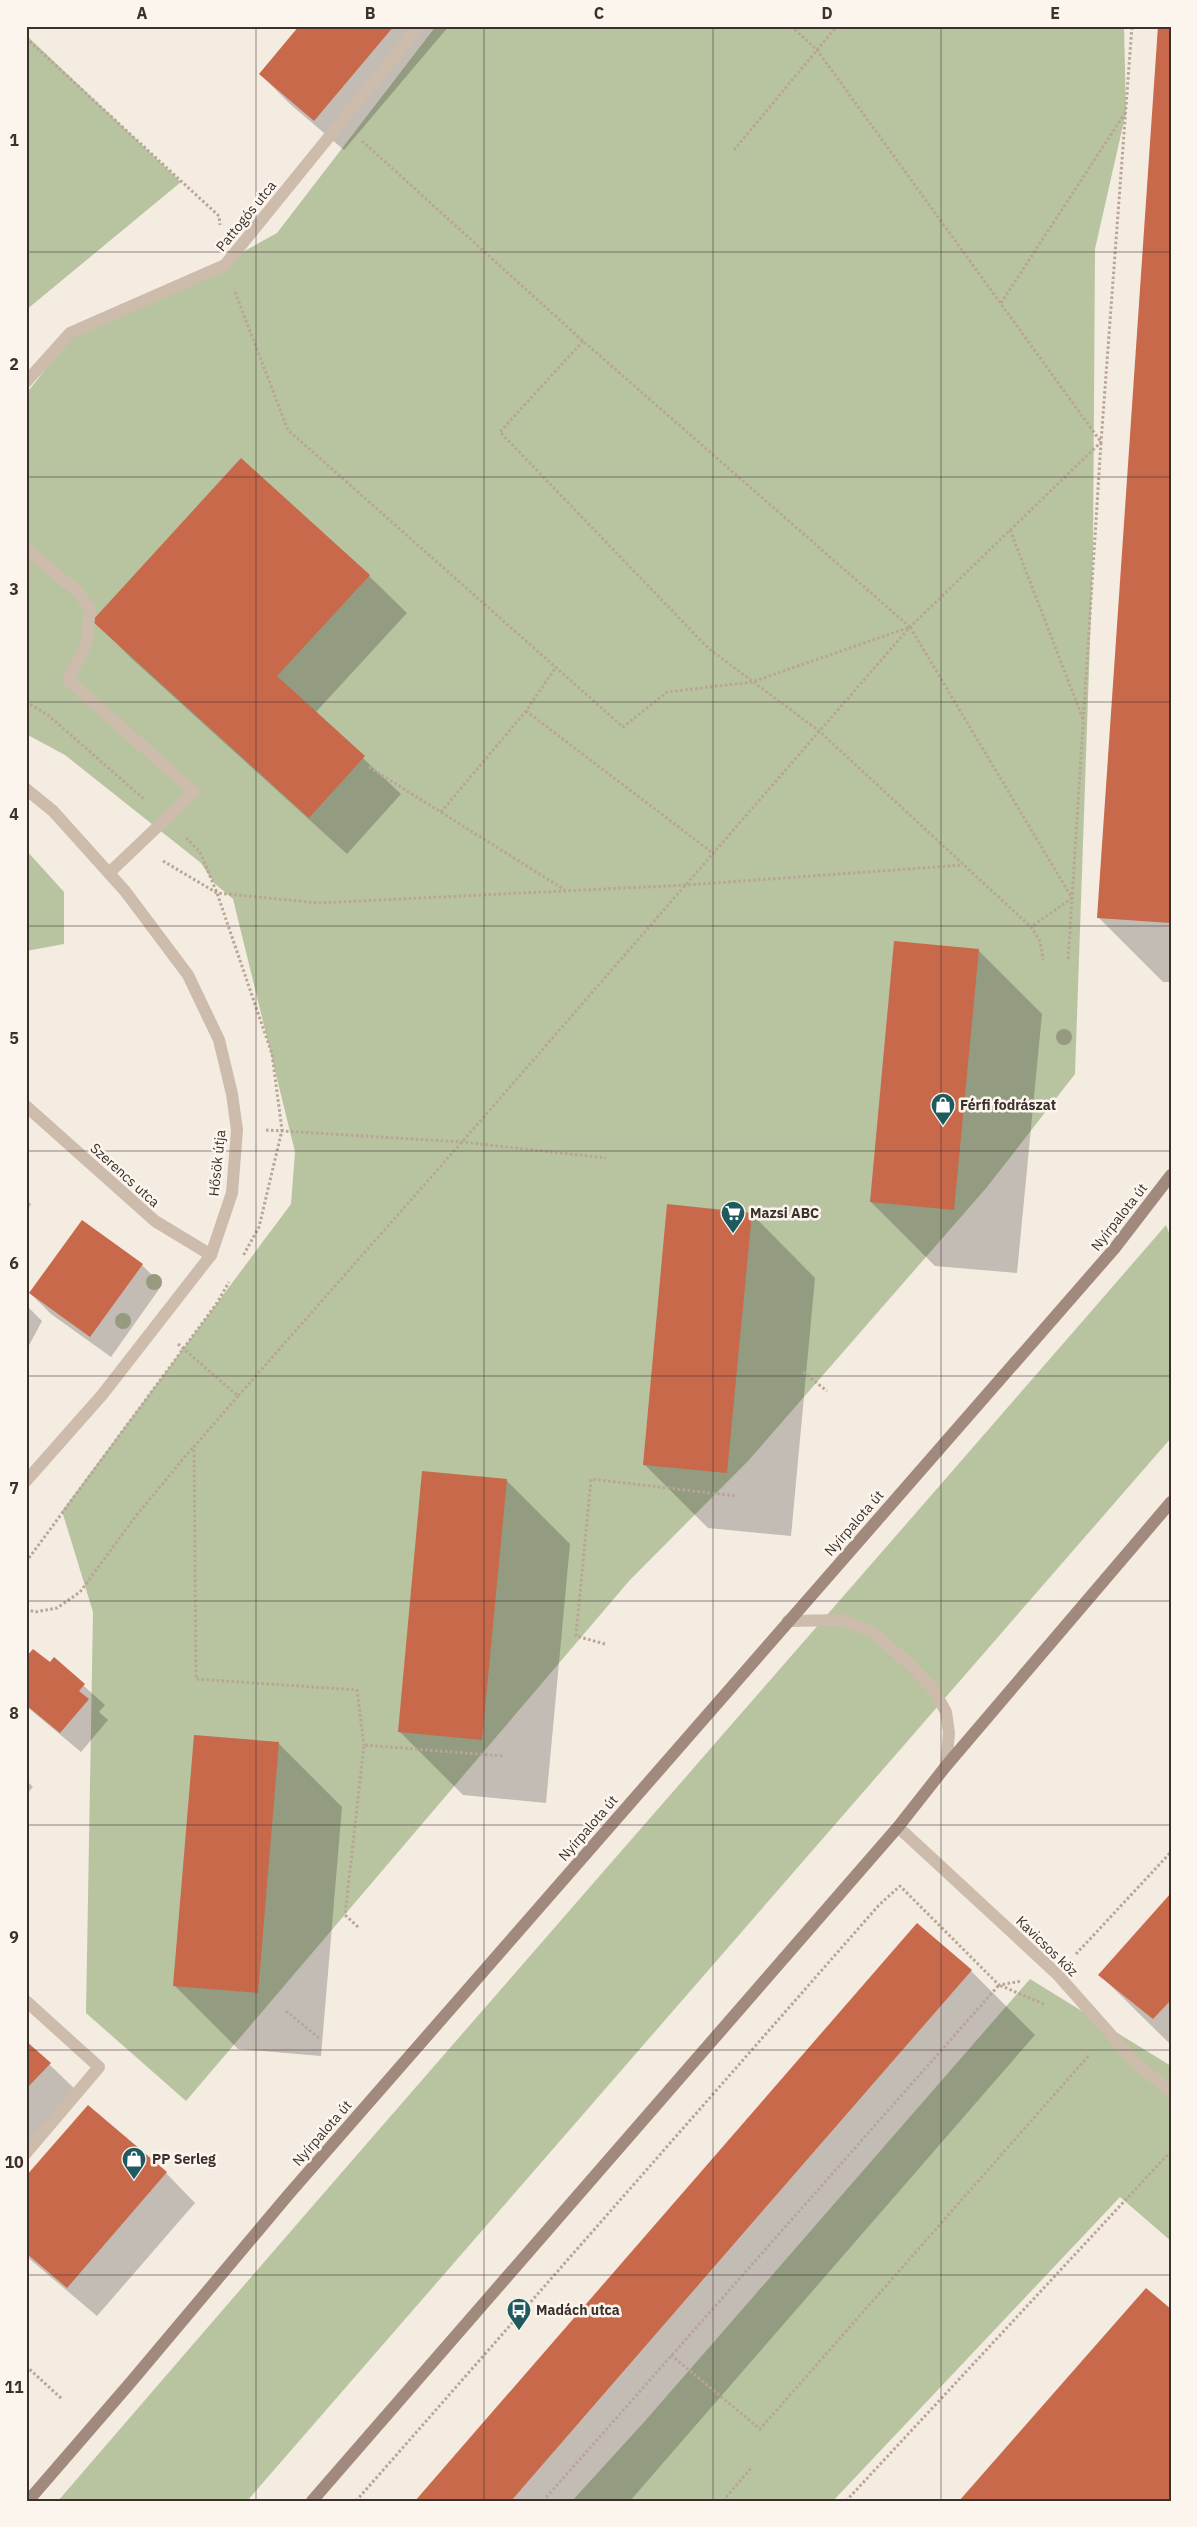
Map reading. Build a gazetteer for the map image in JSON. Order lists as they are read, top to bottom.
{
  "streets": {
    "main road": ["Nyírpalota út"],
    "street": [
      "Pattogós utca",
      "Hősök útja",
      "Szerencs utca",
      "Kavicsos köz"
    ]
  },
  "crossings": [
    ["Hősök útja", "Szerencs utca"]
  ],
  "places": {
    "shop": ["Férfi fodrászat", "PP Serleg"],
    "supermarket": ["Mazsi ABC"],
    "bus stop": ["Madách utca"]
  },
  "grid": {
    "columns": [
      "A",
      "B",
      "C",
      "D",
      "E"
    ],
    "rows": [
      "1",
      "2",
      "3",
      "4",
      "5",
      "6",
      "7",
      "8",
      "9",
      "10",
      "11"
    ]
  }
}
